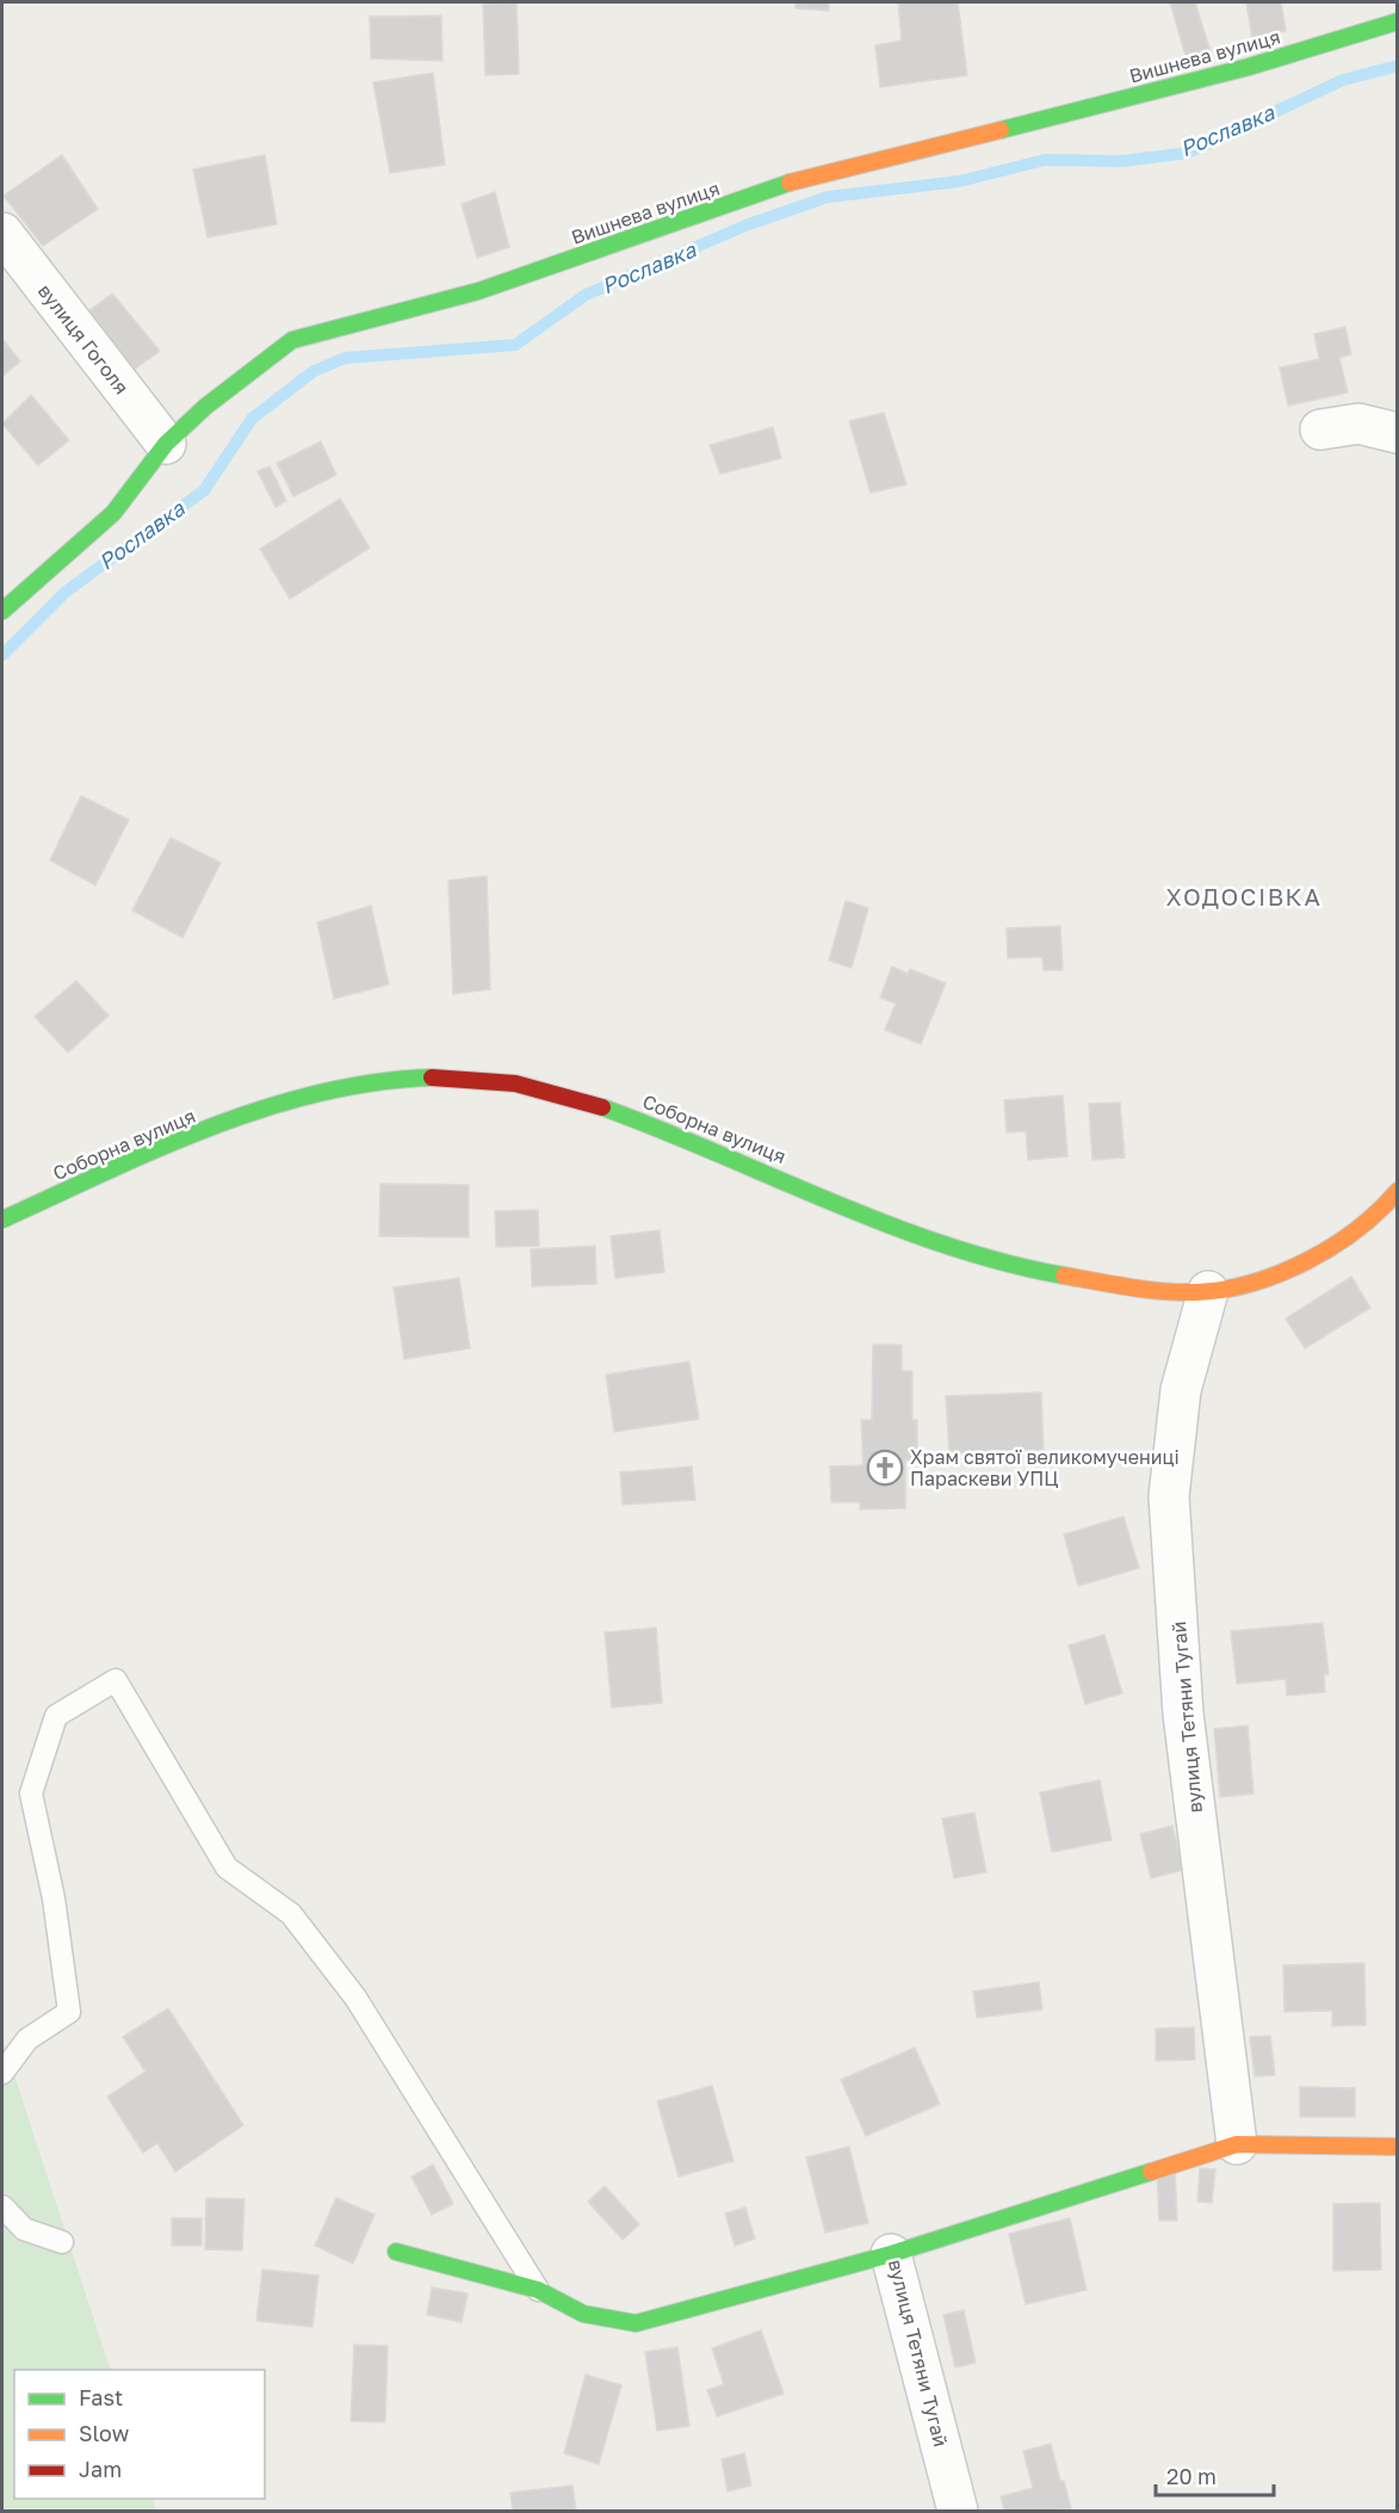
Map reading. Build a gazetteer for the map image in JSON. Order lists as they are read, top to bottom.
{
  "streets": {
    "street": [
      "Вишнева вулиця",
      "вулиця Гоголя",
      "Соборна вулиця",
      "вулиця Тетяни Тугай"
    ]
  },
  "crossings": [
    ["Вишнева вулиця", "вулиця Гоголя"],
    ["Соборна вулиця", "вулиця Тетяни Тугай"]
  ],
  "districts": ["ХОДОСІВКА"],
  "water": ["Рославка"],
  "places": {
    "church": ["Храм святої великомучениці Параскеви УПЦ"]
  },
  "legend": ["Fast", "Slow", "Jam"],
  "scale_bar": "20 m"
}
